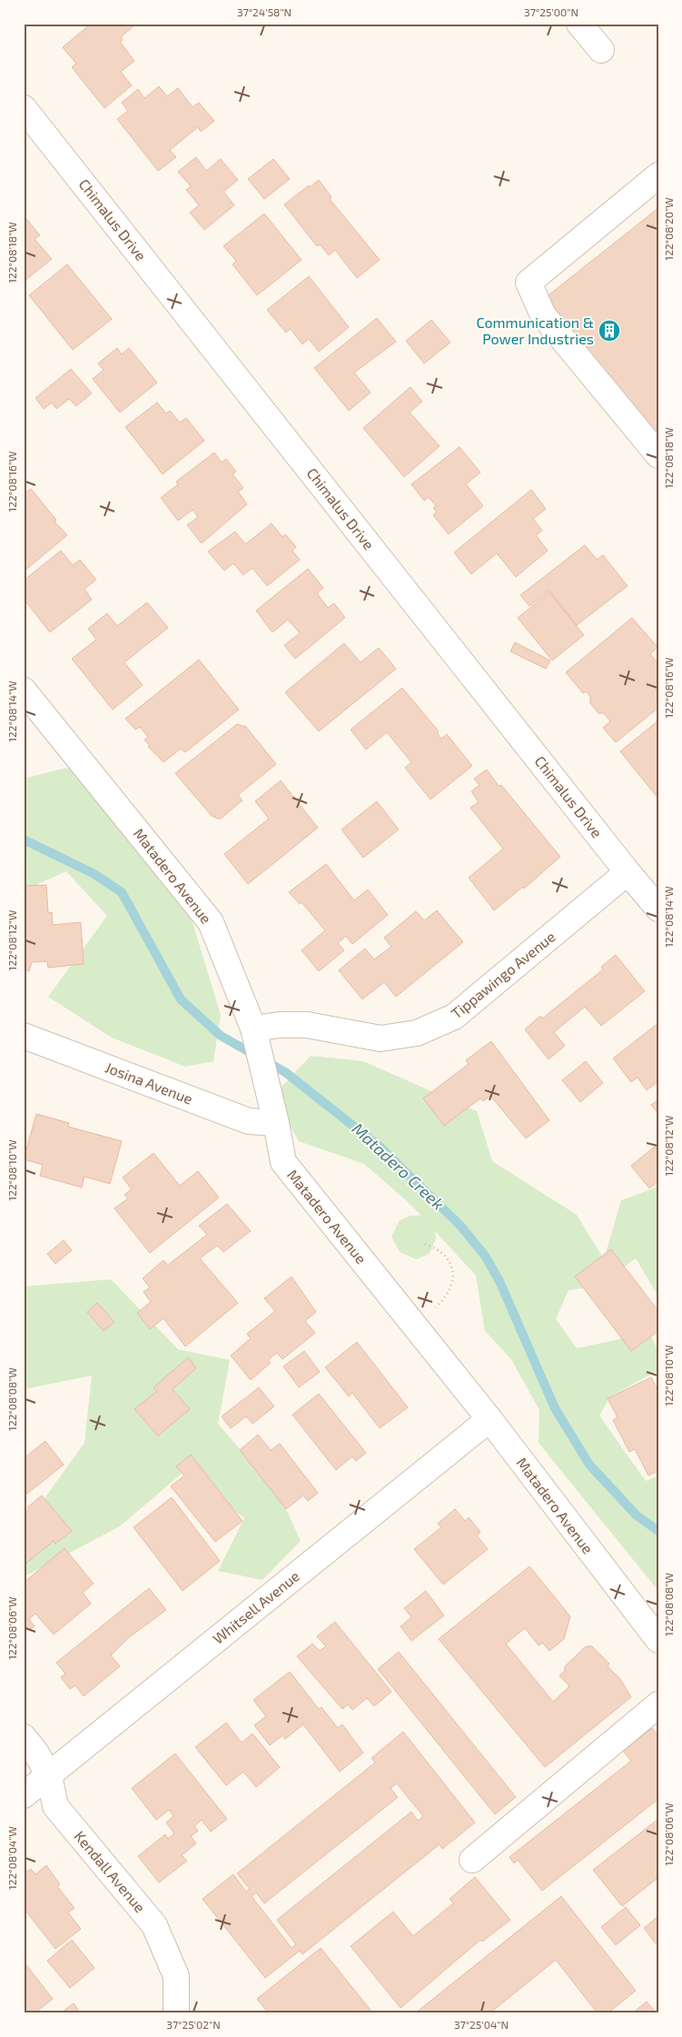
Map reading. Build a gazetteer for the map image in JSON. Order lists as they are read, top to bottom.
{
  "streets": {
    "street": [
      "Chimalus Drive",
      "Matadero Avenue",
      "Tippawingo Avenue",
      "Josina Avenue",
      "Whitsell Avenue",
      "Kendall Avenue"
    ]
  },
  "crossings": [
    ["Chimalus Drive", "Tippawingo Avenue"],
    ["Matadero Avenue", "Tippawingo Avenue"],
    ["Matadero Avenue", "Josina Avenue"],
    ["Matadero Avenue", "Whitsell Avenue"],
    ["Whitsell Avenue", "Kendall Avenue"]
  ],
  "water": ["Matadero Creek"],
  "places": {
    "building": ["Communication & Power Industries"]
  },
  "coordinates": [
    "37°24'58\"N",
    "37°25'00\"N",
    "122°08'20\"W",
    "122°08'18\"W",
    "122°08'16\"W",
    "122°08'14\"W",
    "122°08'12\"W",
    "122°08'10\"W",
    "122°08'08\"W",
    "122°08'06\"W",
    "122°08'04\"W",
    "37°25'02\"N",
    "37°25'04\"N"
  ]
}
